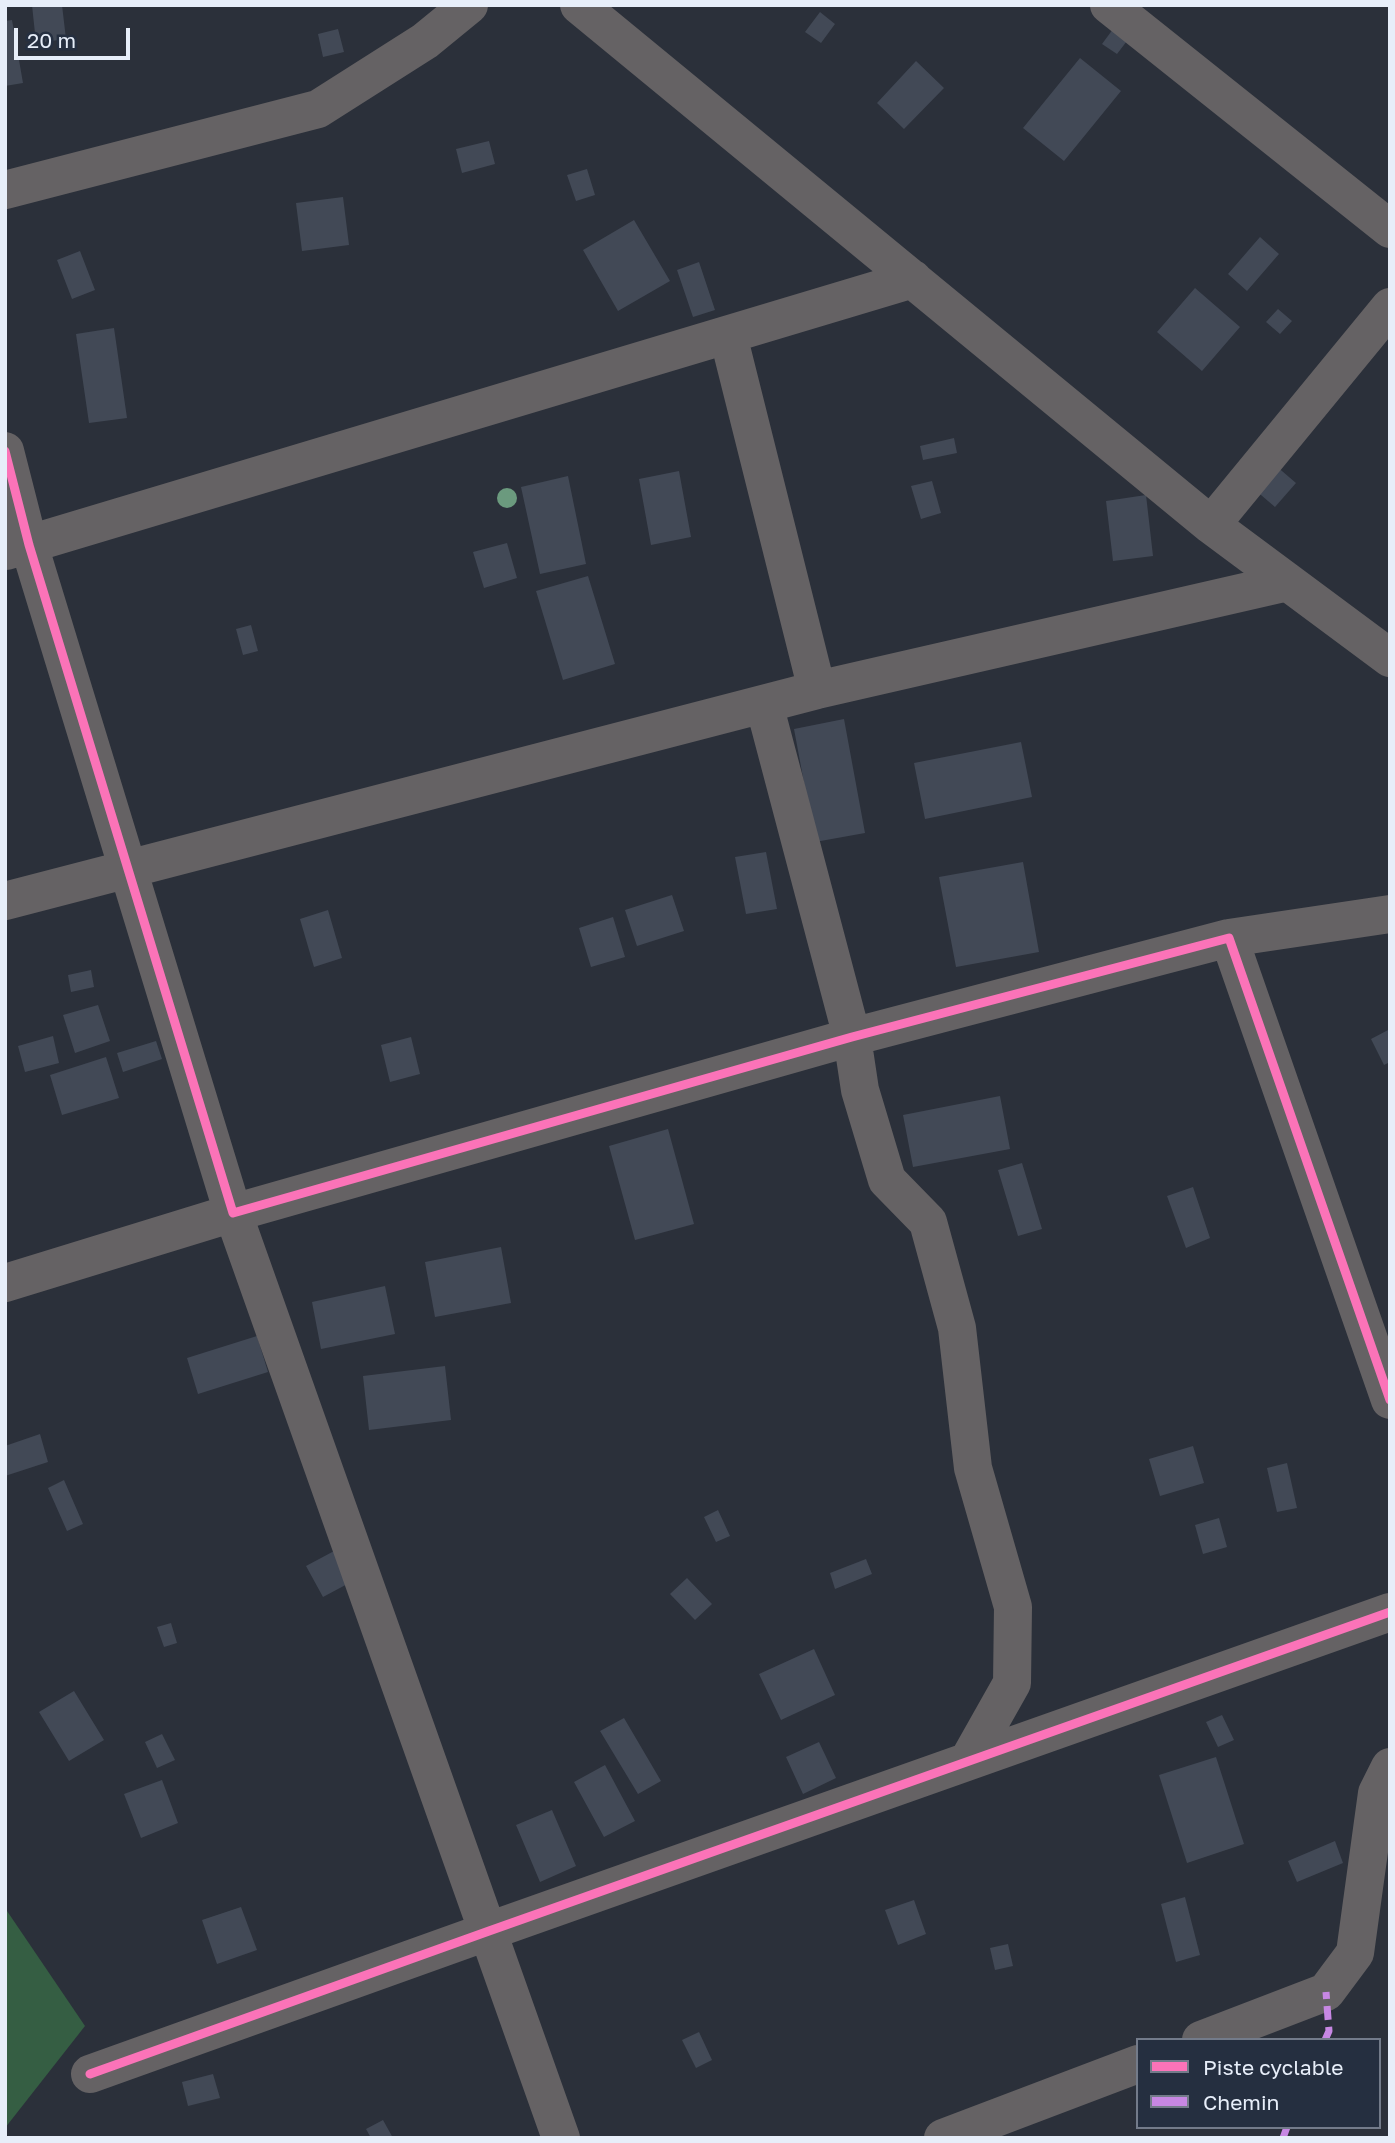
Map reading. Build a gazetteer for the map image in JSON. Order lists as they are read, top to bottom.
{
  "legend": ["Piste cyclable", "Chemin"],
  "scale_bar": "20 m"
}
